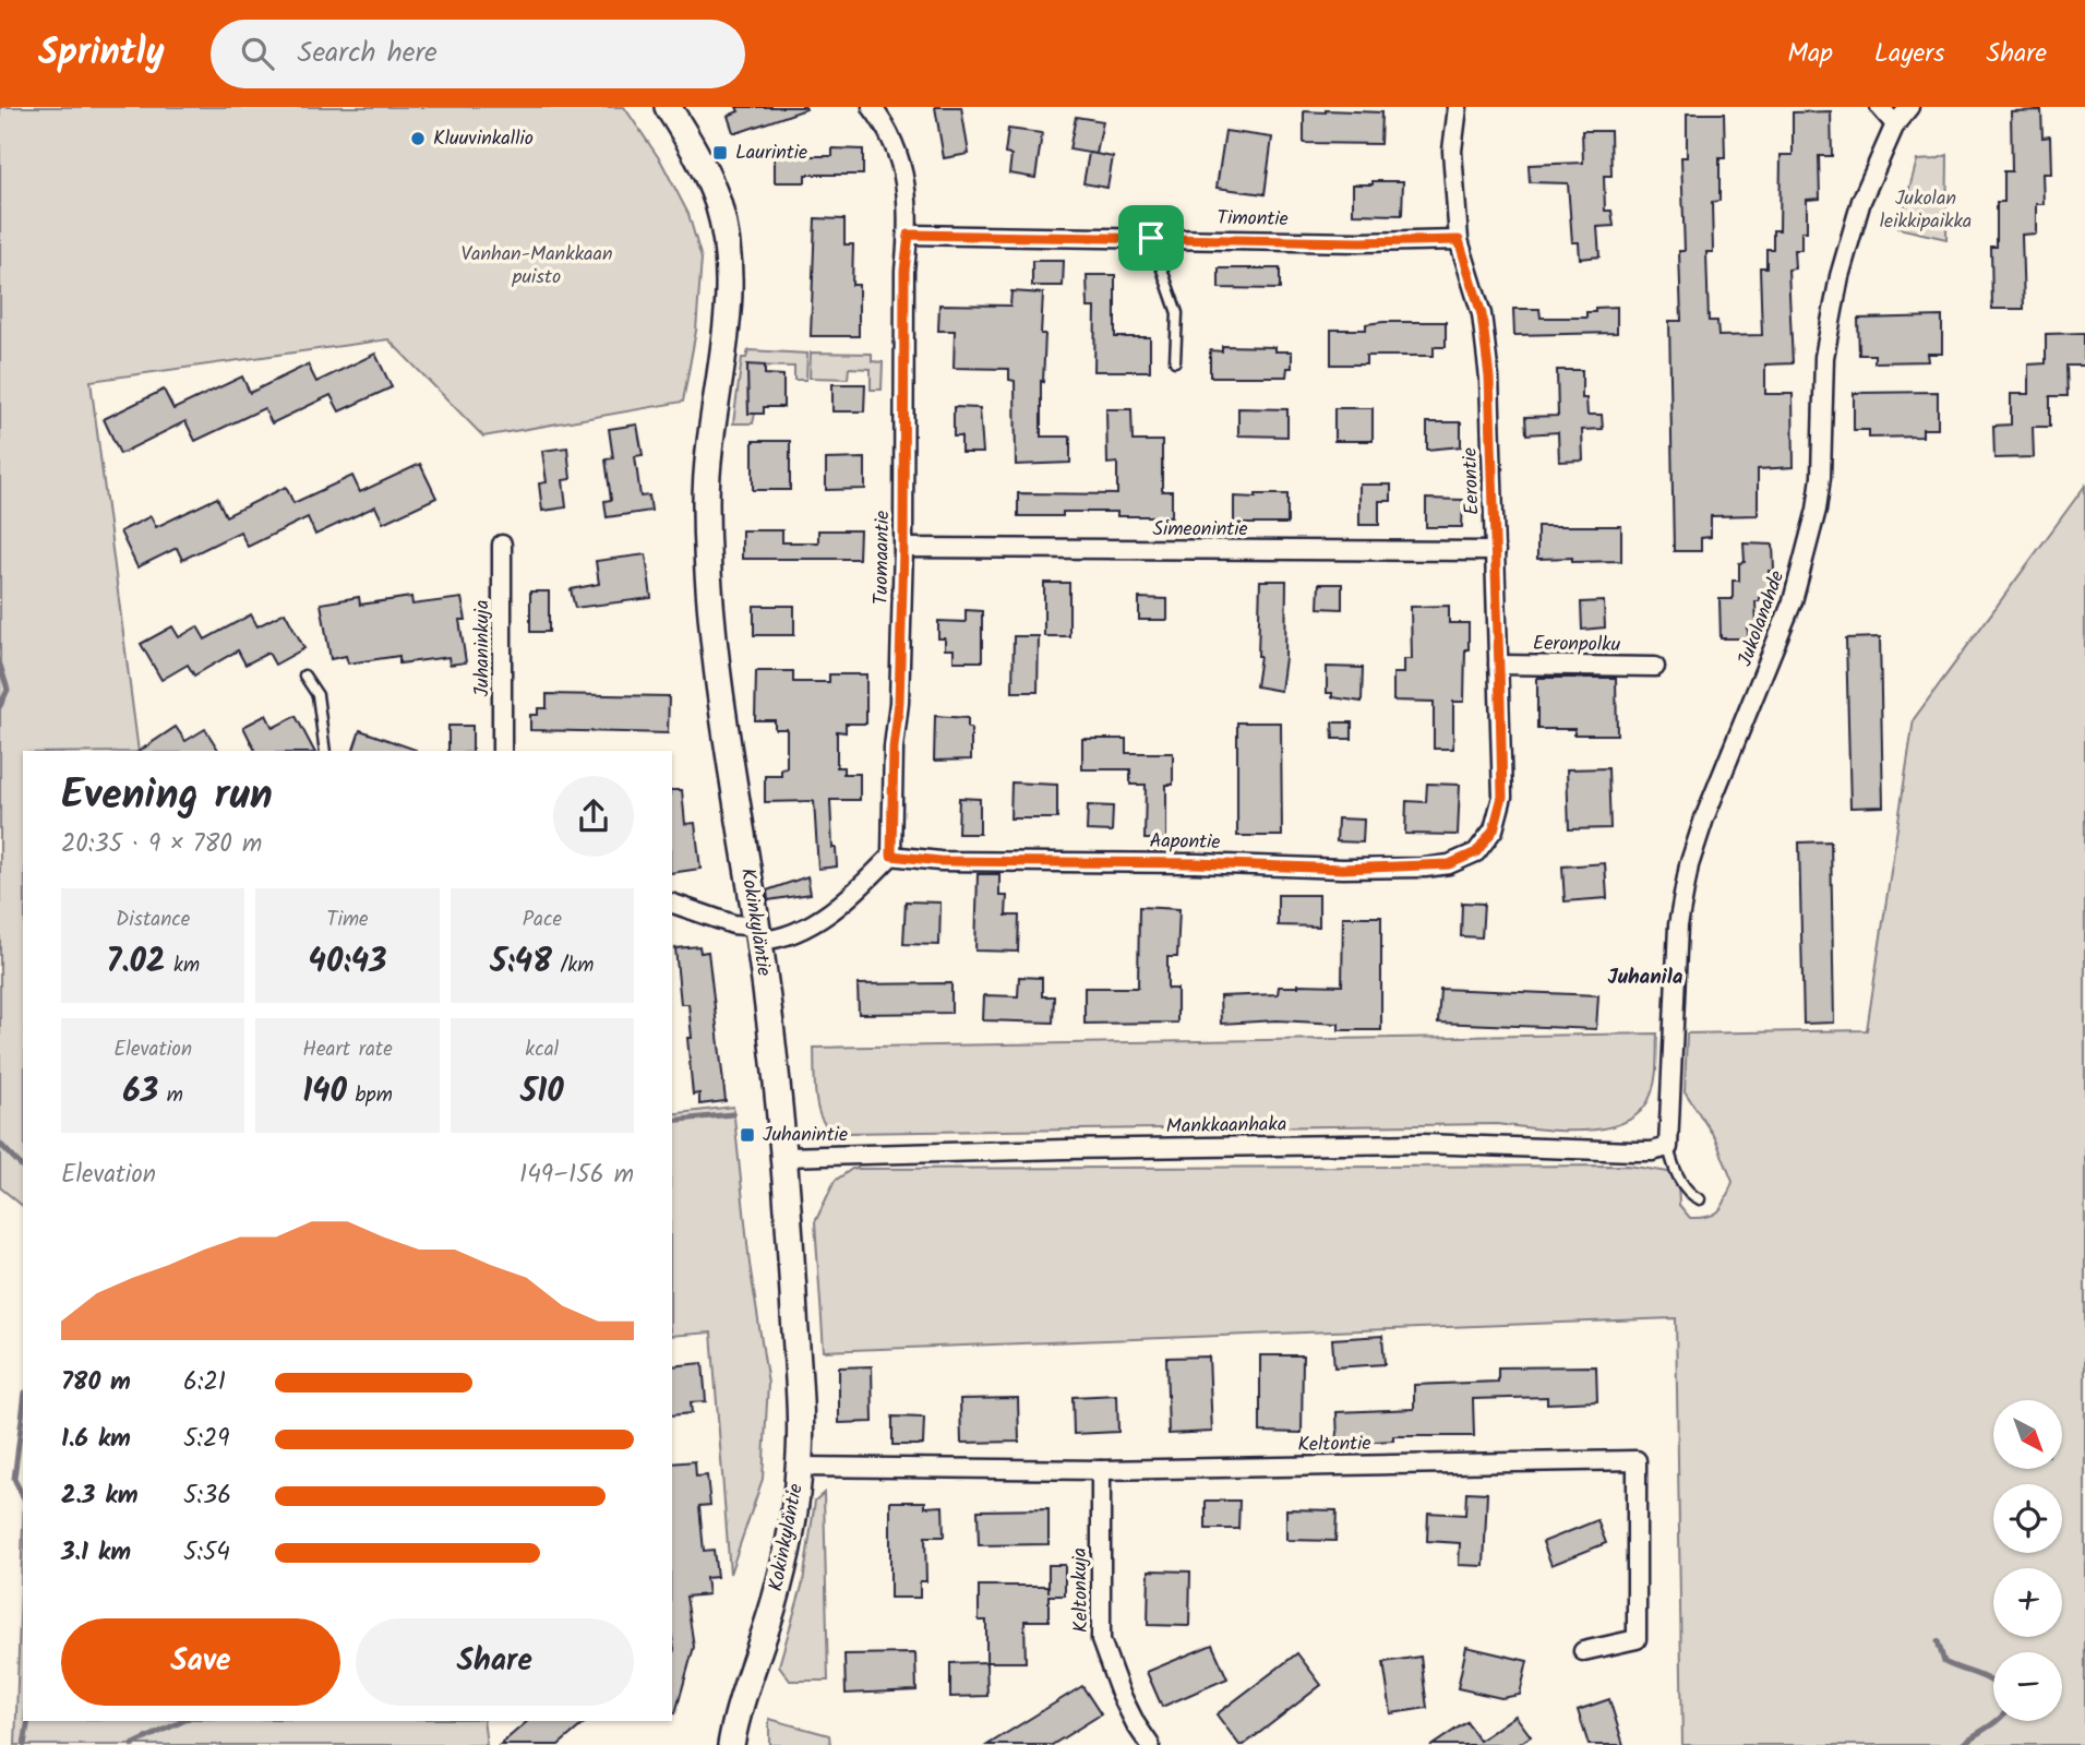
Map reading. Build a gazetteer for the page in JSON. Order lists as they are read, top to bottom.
{
  "streets": {
    "main road": ["Kokinkyläntie"],
    "street": [
      "Timontie",
      "Eerontie",
      "Simeonintie",
      "Tuomaantie",
      "Jukolanahde",
      "Eeronpolku",
      "Juhaninkuja",
      "Aapontie",
      "Mankkaanhaka",
      "Keltontie",
      "Keltonkuja"
    ]
  },
  "crossings": [
    ["Timontie", "Eerontie"],
    ["Timontie", "Tuomaantie"],
    ["Eerontie", "Simeonintie"],
    ["Eerontie", "Eeronpolku"],
    ["Eerontie", "Aapontie"],
    ["Simeonintie", "Tuomaantie"],
    ["Tuomaantie", "Aapontie"],
    ["Jukolanahde", "Mankkaanhaka"],
    ["Kokinkyläntie", "Mankkaanhaka"],
    ["Kokinkyläntie", "Keltontie"],
    ["Keltontie", "Keltonkuja"]
  ],
  "districts": ["Juhanila"],
  "parks": ["Jukolan leikkipaikka", "Vanhan-Mankkaan puisto"],
  "places": {
    "other": ["Kluuvinkallio"],
    "transit": ["Laurintie", "Juhanintie"]
  },
  "north": "bottom right",
  "page": {
    "header": "Sprintly",
    "search": "Search here",
    "nav": ["Map", "Layers", "Share"],
    "heading": ["Evening run", "20:35 · 9 × 780 m"],
    "stats": [
      ["Distance", "7.02 km"],
      ["Time", "40:43"],
      ["Pace", "5:48 /km"],
      ["Elevation", "63 m"],
      ["Heart rate", "140 bpm"],
      ["kcal", "510"]
    ],
    "chart": ["Elevation", "149–156 m"],
    "list": [
      {
        "name": "780 m",
        "note": "6:21"
      },
      {
        "name": "1.6 km",
        "note": "5:29"
      },
      {
        "name": "2.3 km",
        "note": "5:36"
      },
      {
        "name": "3.1 km",
        "note": "5:54"
      }
    ],
    "map_buttons": ["+", "−"],
    "buttons": ["Save", "Share"]
  }
}
